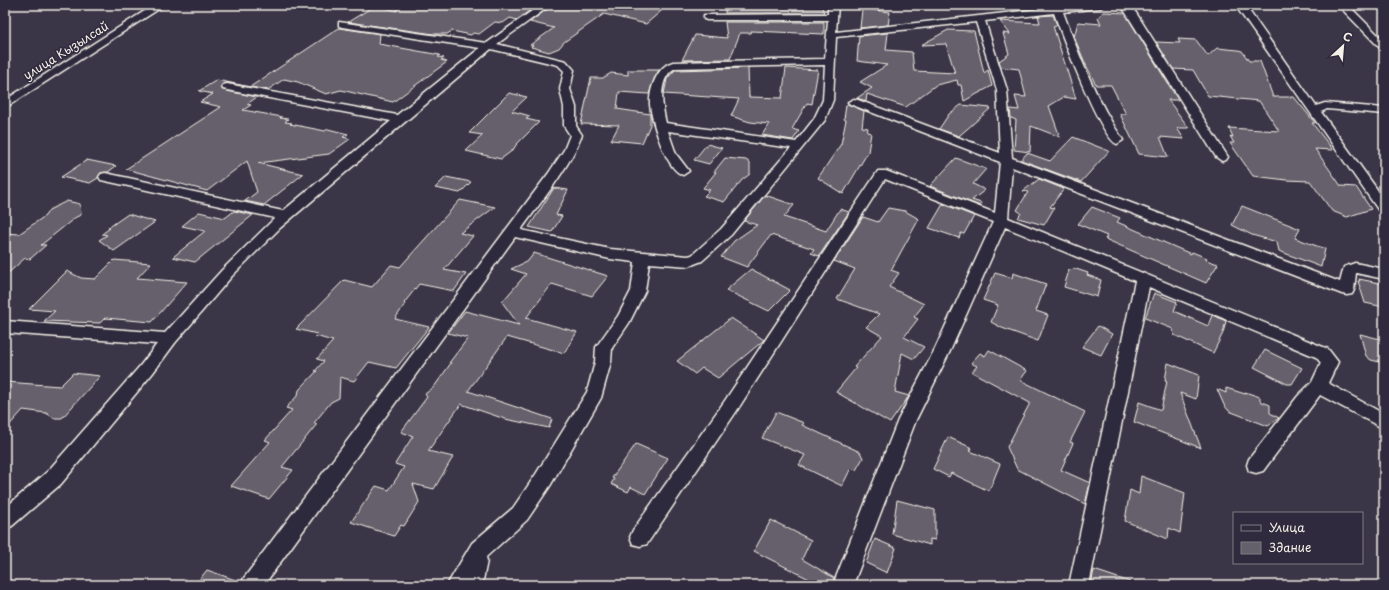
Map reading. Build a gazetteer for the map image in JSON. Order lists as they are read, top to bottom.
{
  "streets": {
    "street": ["улица Кызылсай"]
  },
  "legend": ["Улица", "Здание"],
  "north": "top right"
}
